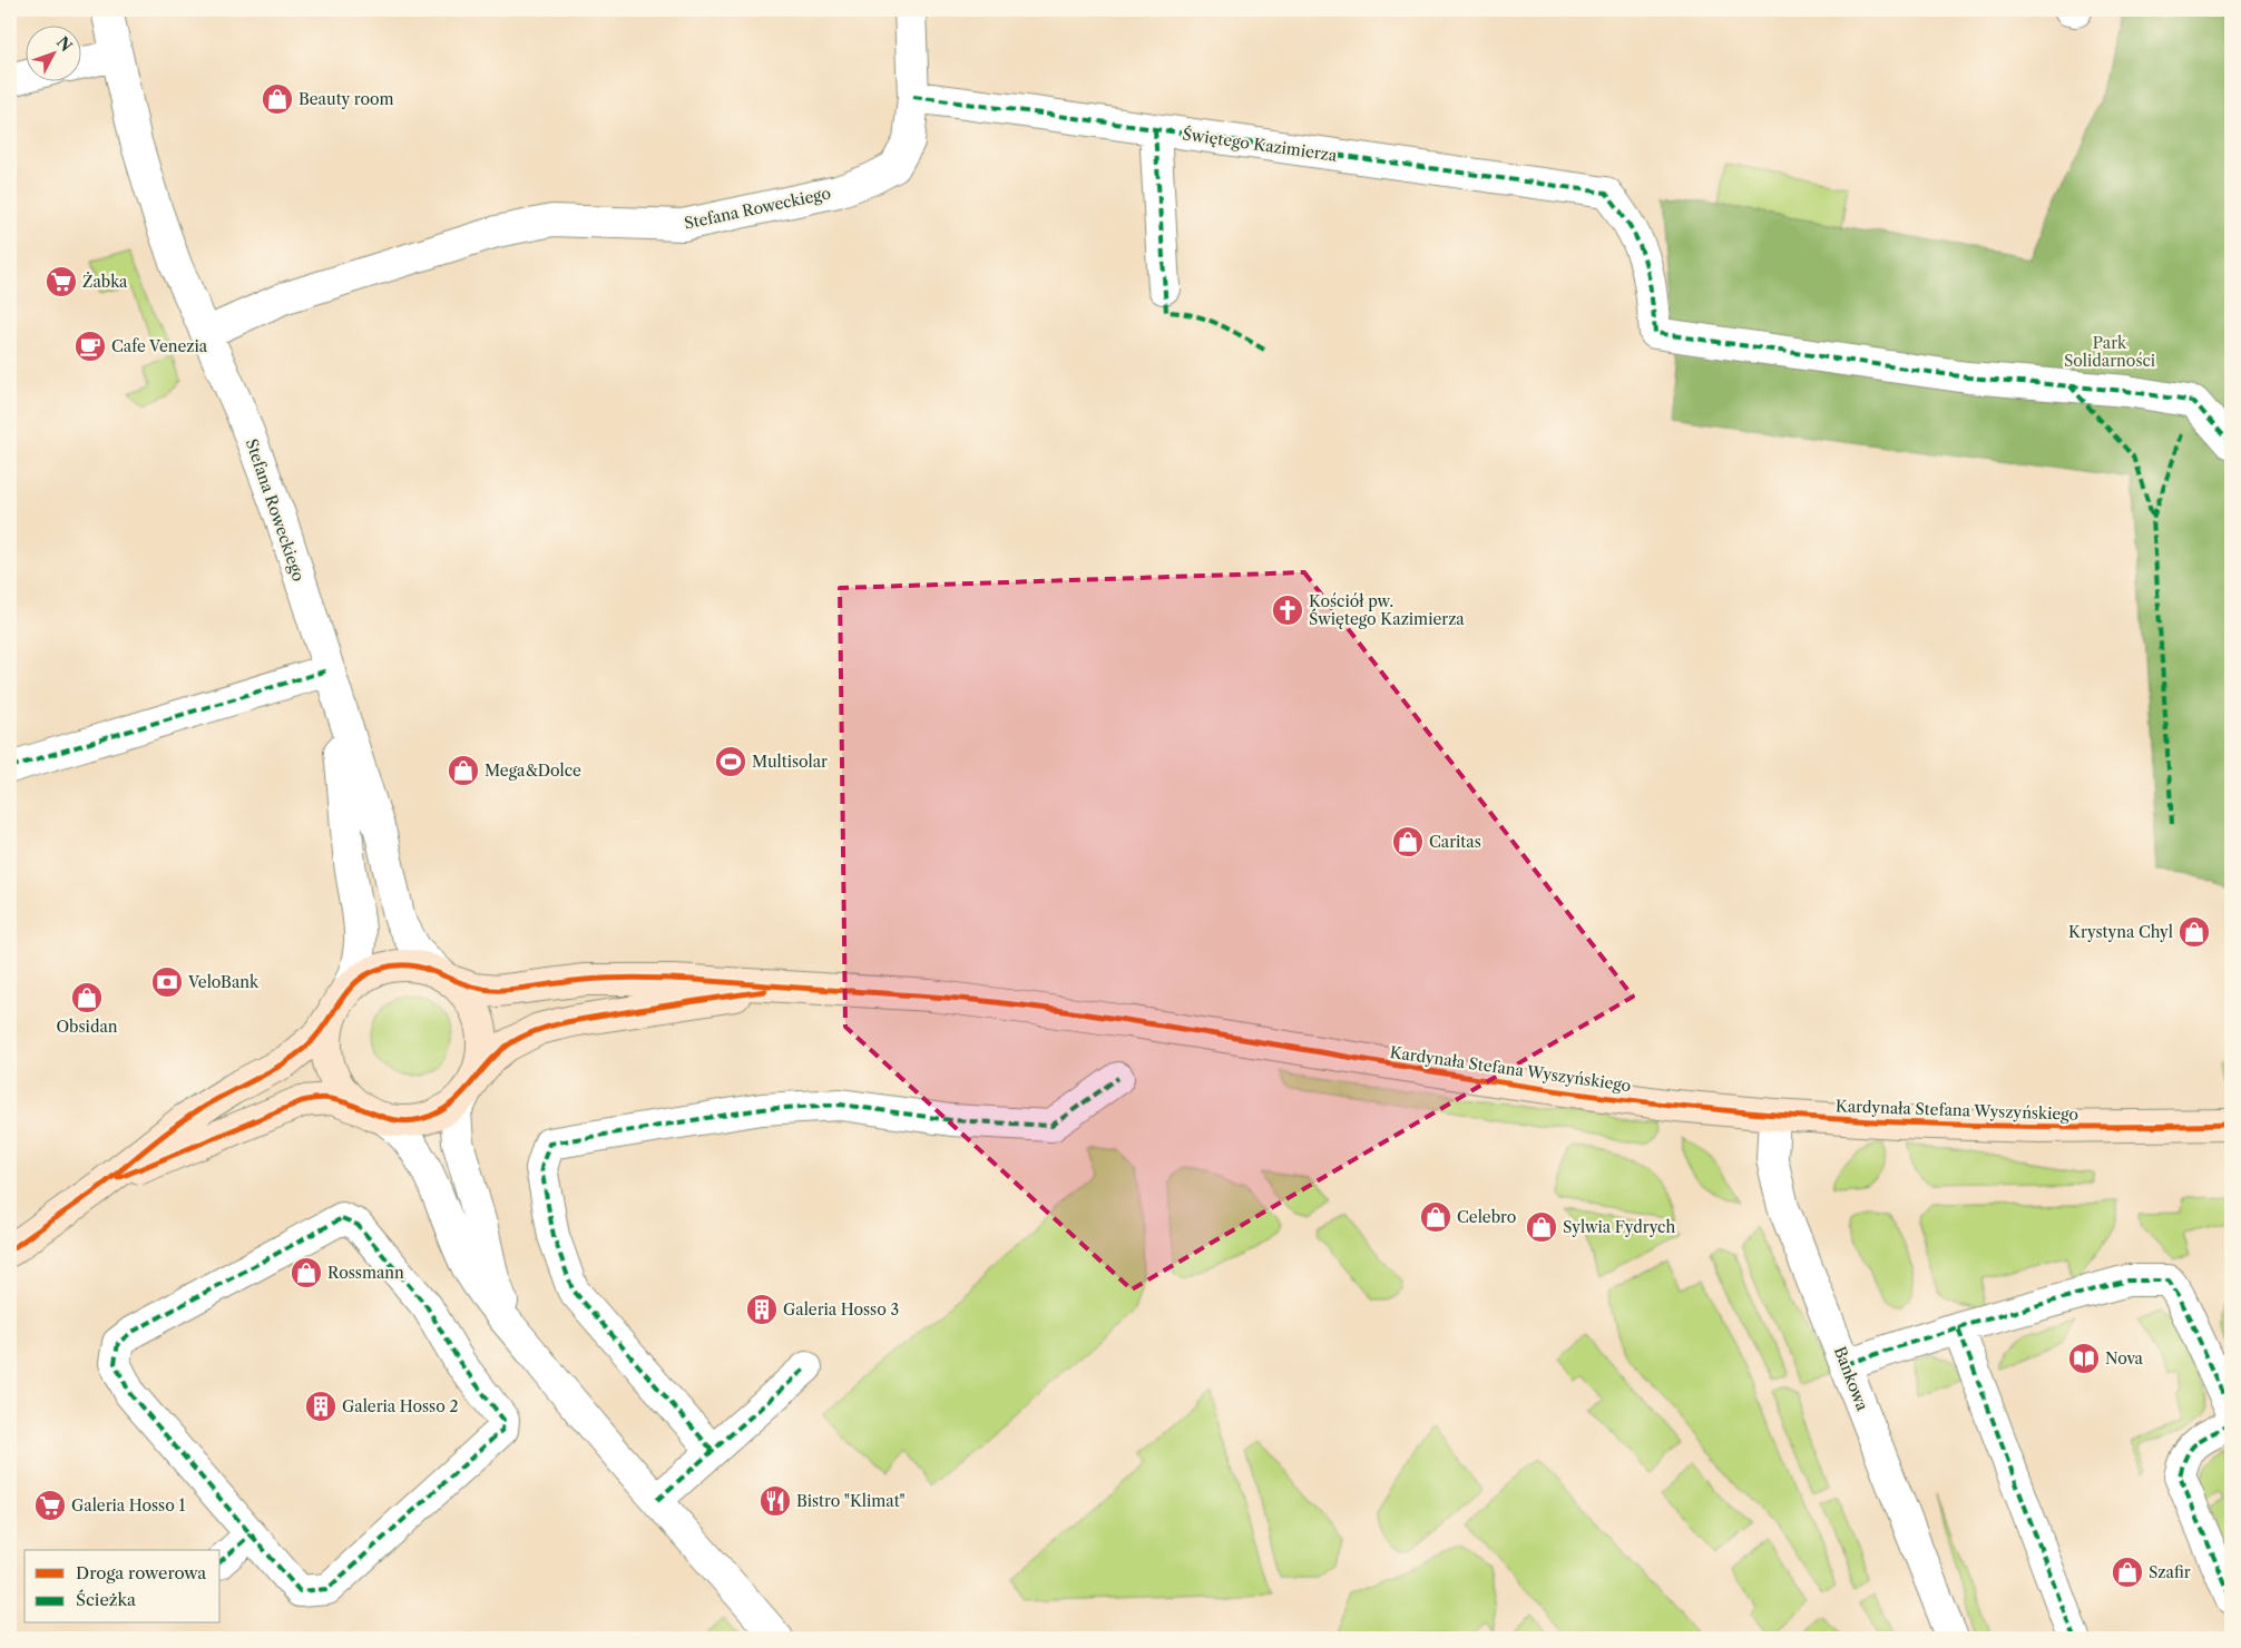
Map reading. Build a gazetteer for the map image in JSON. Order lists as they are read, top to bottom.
{
  "streets": {
    "street": [
      "Świętego Kazimierza",
      "Stefana Roweckiego",
      "Kardynała Stefana Wyszyńskiego",
      "Bankowa"
    ]
  },
  "crossings": [
    ["Świętego Kazimierza", "Stefana Roweckiego"],
    ["Stefana Roweckiego", "Kardynała Stefana Wyszyńskiego"],
    ["Kardynała Stefana Wyszyńskiego", "Bankowa"]
  ],
  "parks": ["Park Solidarności"],
  "places": {
    "shop": [
      "Beauty room",
      "Mega&Dolce",
      "Caritas",
      "Krystyna Chyl",
      "Obsidan",
      "Celebro",
      "Sylwia Fydrych",
      "Rossmann",
      "Szafir"
    ],
    "supermarket": ["Żabka", "Galeria Hosso 1"],
    "cafe": ["Cafe Venezia"],
    "church": ["Kościół pw. Świętego Kazimierza"],
    "sports": ["Multisolar"],
    "bank": ["VeloBank"],
    "building": ["Galeria Hosso 3", "Galeria Hosso 2"],
    "library": ["Nova"],
    "restaurant": ["Bistro \"Klimat\""]
  },
  "legend": ["Droga rowerowa", "Ścieżka"],
  "north": "top right"
}
